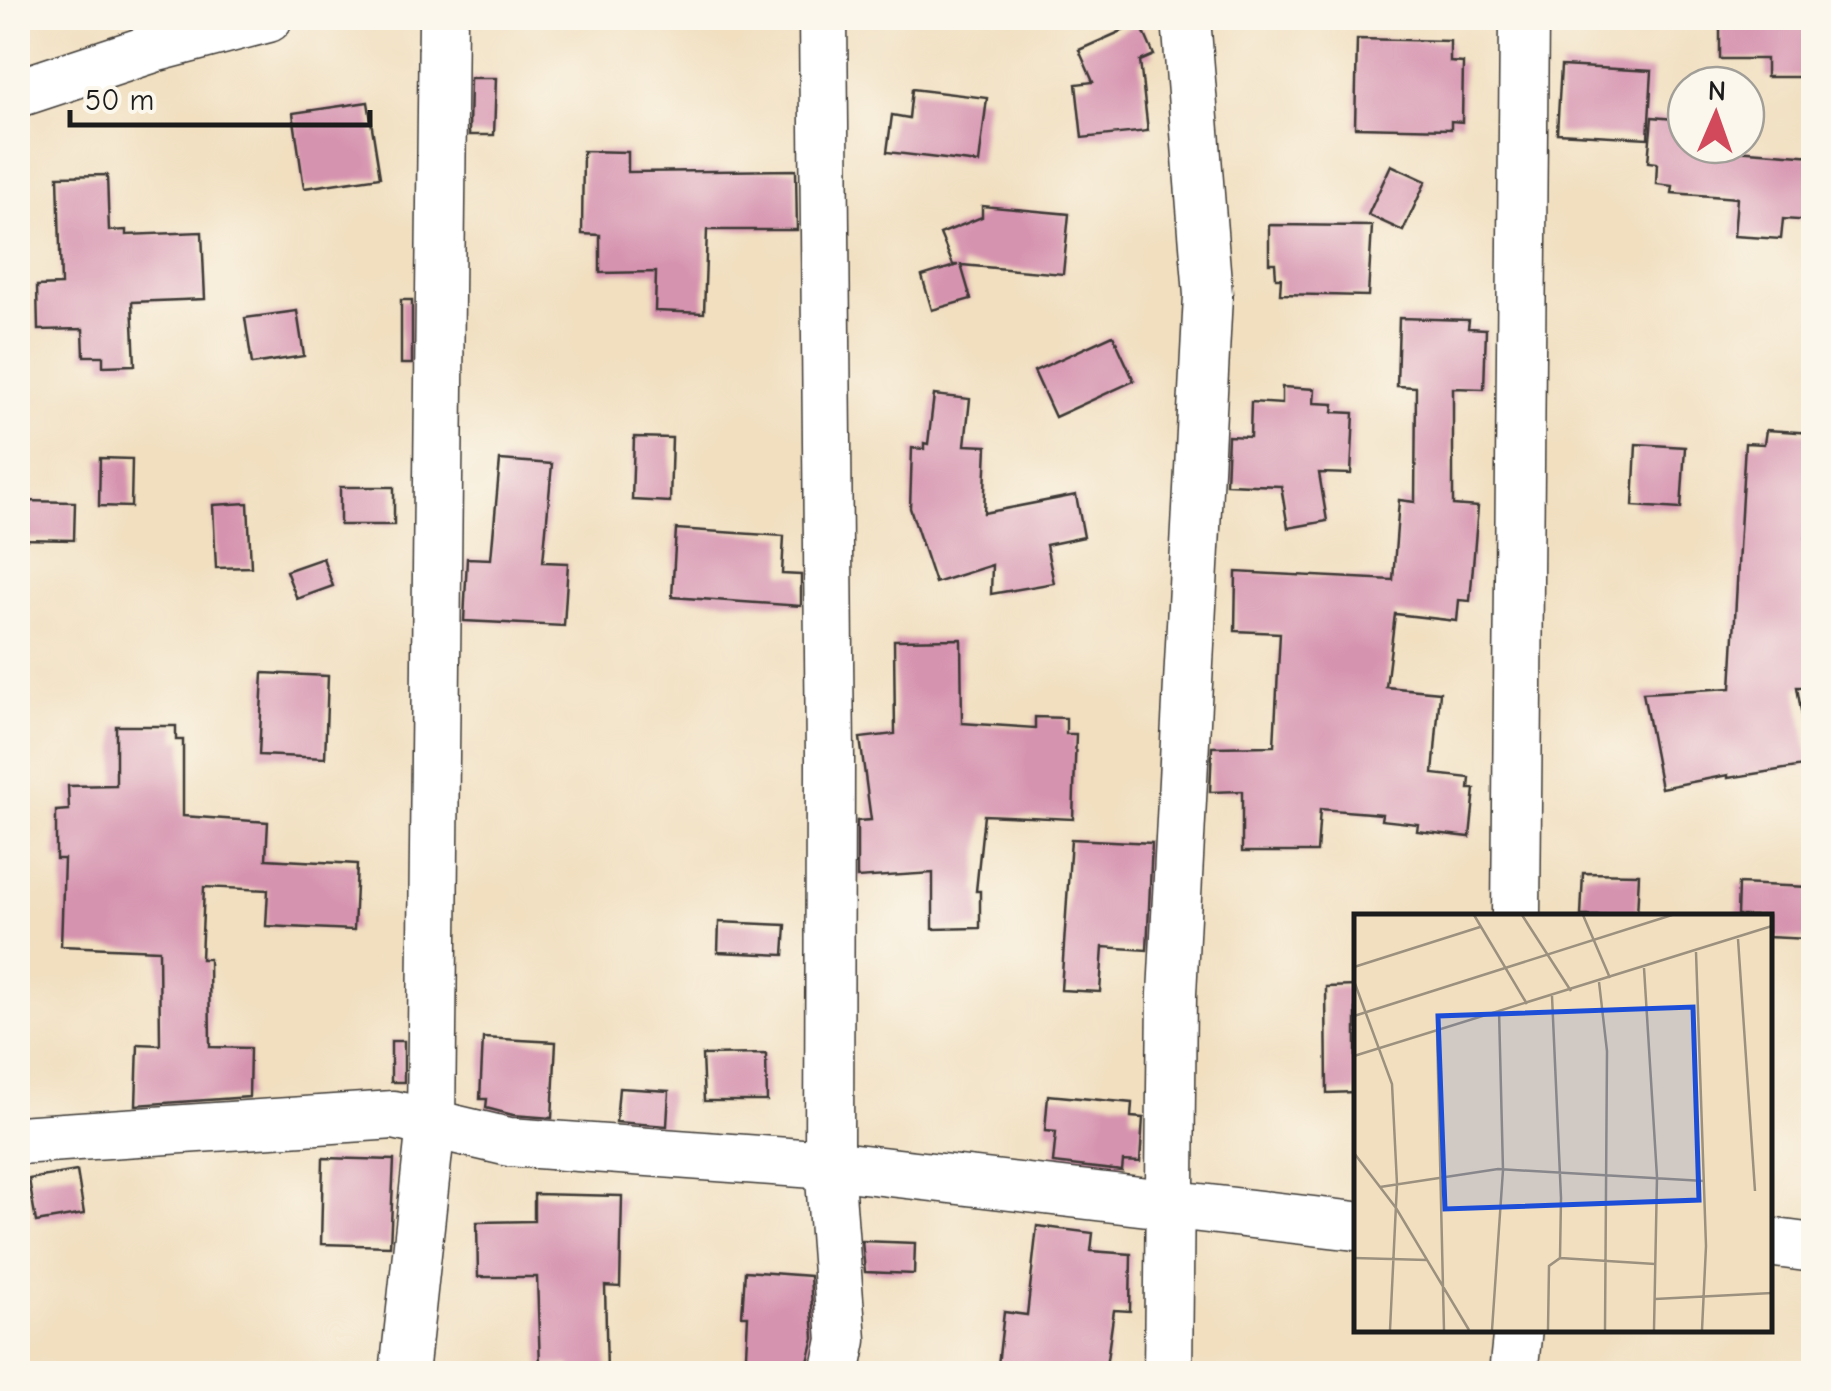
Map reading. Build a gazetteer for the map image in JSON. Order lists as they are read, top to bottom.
{
  "scale_bar": "50 m",
  "north": "top"
}
